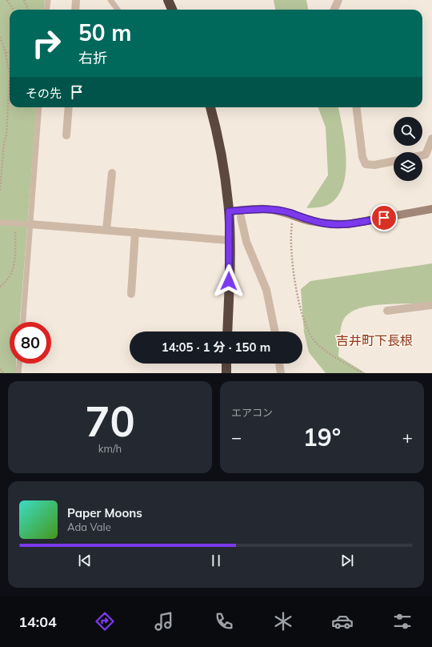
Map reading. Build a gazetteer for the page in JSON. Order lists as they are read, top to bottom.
{
  "districts": ["吉井町下長根"],
  "page": {
    "turn": ["50 m", "右折"],
    "then": "その先",
    "limit": "80",
    "trip": "14:05 · 1 分 · 150 m",
    "tile": [
      ["70", "km/h"],
      "エアコン"
    ],
    "heat": ["−", "19°", "+"],
    "song": ["Paper Moons", "Ada Vale"],
    "tabs": "14:04"
  }
}
